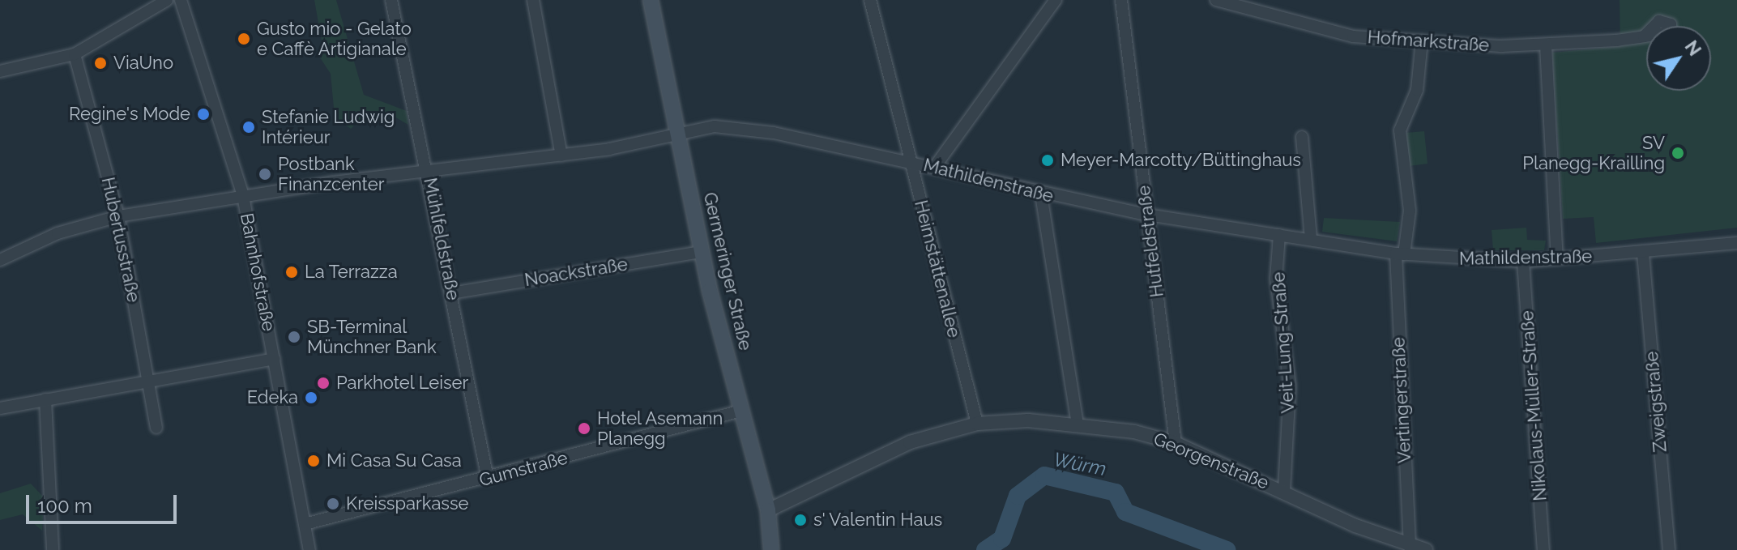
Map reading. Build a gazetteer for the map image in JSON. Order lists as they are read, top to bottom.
{
  "streets": {
    "main road": ["Germeringer Straße"],
    "street": [
      "Hofmarkstraße",
      "Mathildenstraße",
      "Mühlfeldstraße",
      "Hubertusstraße",
      "Hutfeldstraße",
      "Heimstättenallee",
      "Bahnhofstraße",
      "Noackstraße",
      "Veit-Lung-Straße",
      "Vertingerstraße",
      "Zweigstraße",
      "Nikolaus-Müller-Straße",
      "Georgenstraße",
      "Gumstraße"
    ]
  },
  "crossings": [
    ["Hofmarkstraße", "Vertingerstraße"],
    ["Mathildenstraße", "Mühlfeldstraße"],
    ["Mathildenstraße", "Hubertusstraße"],
    ["Mathildenstraße", "Hutfeldstraße"],
    ["Mathildenstraße", "Heimstättenallee"],
    ["Mathildenstraße", "Germeringer Straße"],
    ["Mathildenstraße", "Bahnhofstraße"],
    ["Mathildenstraße", "Veit-Lung-Straße"],
    ["Mathildenstraße", "Vertingerstraße"],
    ["Mathildenstraße", "Zweigstraße"],
    ["Mathildenstraße", "Nikolaus-Müller-Straße"],
    ["Mühlfeldstraße", "Noackstraße"],
    ["Mühlfeldstraße", "Gumstraße"],
    ["Hutfeldstraße", "Georgenstraße"],
    ["Heimstättenallee", "Georgenstraße"],
    ["Germeringer Straße", "Noackstraße"],
    ["Germeringer Straße", "Georgenstraße"],
    ["Germeringer Straße", "Gumstraße"],
    ["Bahnhofstraße", "Gumstraße"],
    ["Veit-Lung-Straße", "Georgenstraße"],
    ["Vertingerstraße", "Georgenstraße"]
  ],
  "water": ["Würm"],
  "places": [
    "Gusto mio - Gelato e Caffè Artigianale",
    "ViaUno",
    "Regine's Mode",
    "Stefanie Ludwig Intérieur",
    "SV Planegg-Krailling",
    "Meyer-Marcotty/Büttinghaus",
    "Postbank Finanzcenter",
    "La Terrazza",
    "SB-Terminal Münchner Bank",
    "Parkhotel Leiser",
    "Edeka",
    "Hotel Asemann Planegg",
    "Mi Casa Su Casa",
    "Kreissparkasse",
    "s' Valentin Haus"
  ],
  "scale_bar": "100 m",
  "north": "top right"
}
